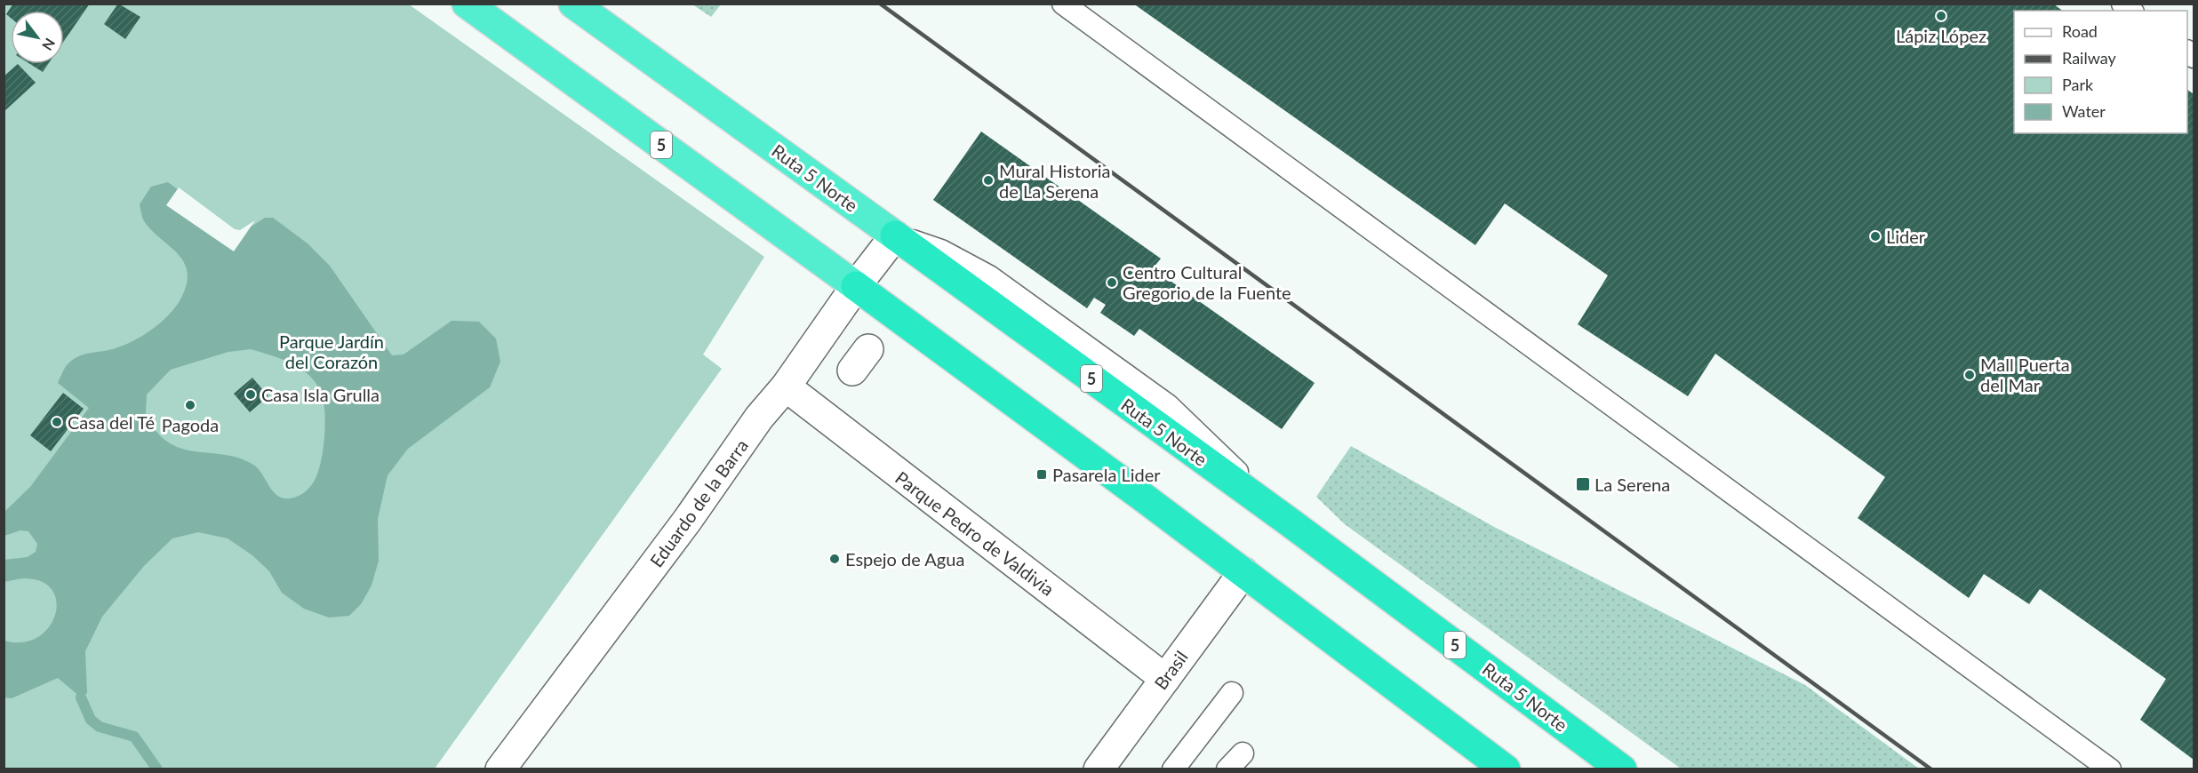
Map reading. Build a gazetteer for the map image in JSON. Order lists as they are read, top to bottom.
{
  "streets": {
    "highway": ["5", "Ruta 5 Norte"],
    "street": ["Eduardo de la Barra", "Parque Pedro de Valdivia", "Brasil"]
  },
  "crossings": [
    ["5", "Eduardo de la Barra"],
    ["5", "Brasil"],
    ["Ruta 5 Norte", "Eduardo de la Barra"],
    ["Eduardo de la Barra", "Parque Pedro de Valdivia"],
    ["Parque Pedro de Valdivia", "Brasil"]
  ],
  "parks": ["Parque Jardín del Corazón"],
  "places": {
    "other": [
      "Lápiz López",
      "Mural Historia de La Serena",
      "Lider",
      "Centro Cultural Gregorio de la Fuente",
      "Mall Puerta del Mar",
      "Casa Isla Grulla",
      "Pagoda",
      "Casa del Té",
      "Espejo de Agua"
    ],
    "transit": ["Pasarela Lider", "La Serena"]
  },
  "legend": [
    "Road",
    "Railway",
    "Park",
    "Water"
  ],
  "north": "bottom right"
}
